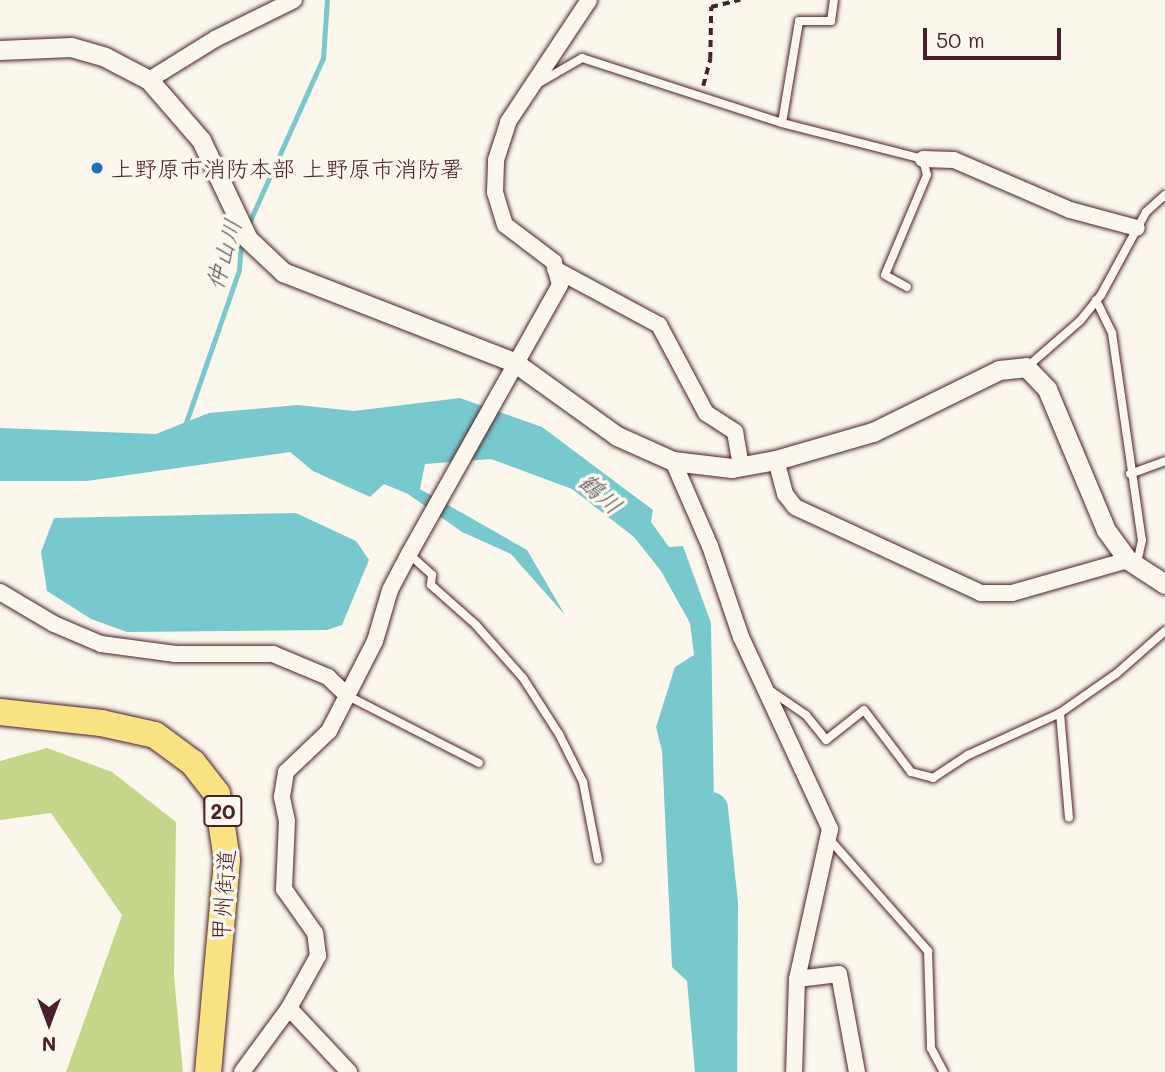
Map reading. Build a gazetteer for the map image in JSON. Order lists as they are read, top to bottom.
{
  "streets": {
    "highway": ["20", "甲州街道"]
  },
  "water": ["仲山川", "鶴川"],
  "places": ["上野原市消防本部 上野原市消防署"],
  "scale_bar": "50 m",
  "north": "bottom"
}
